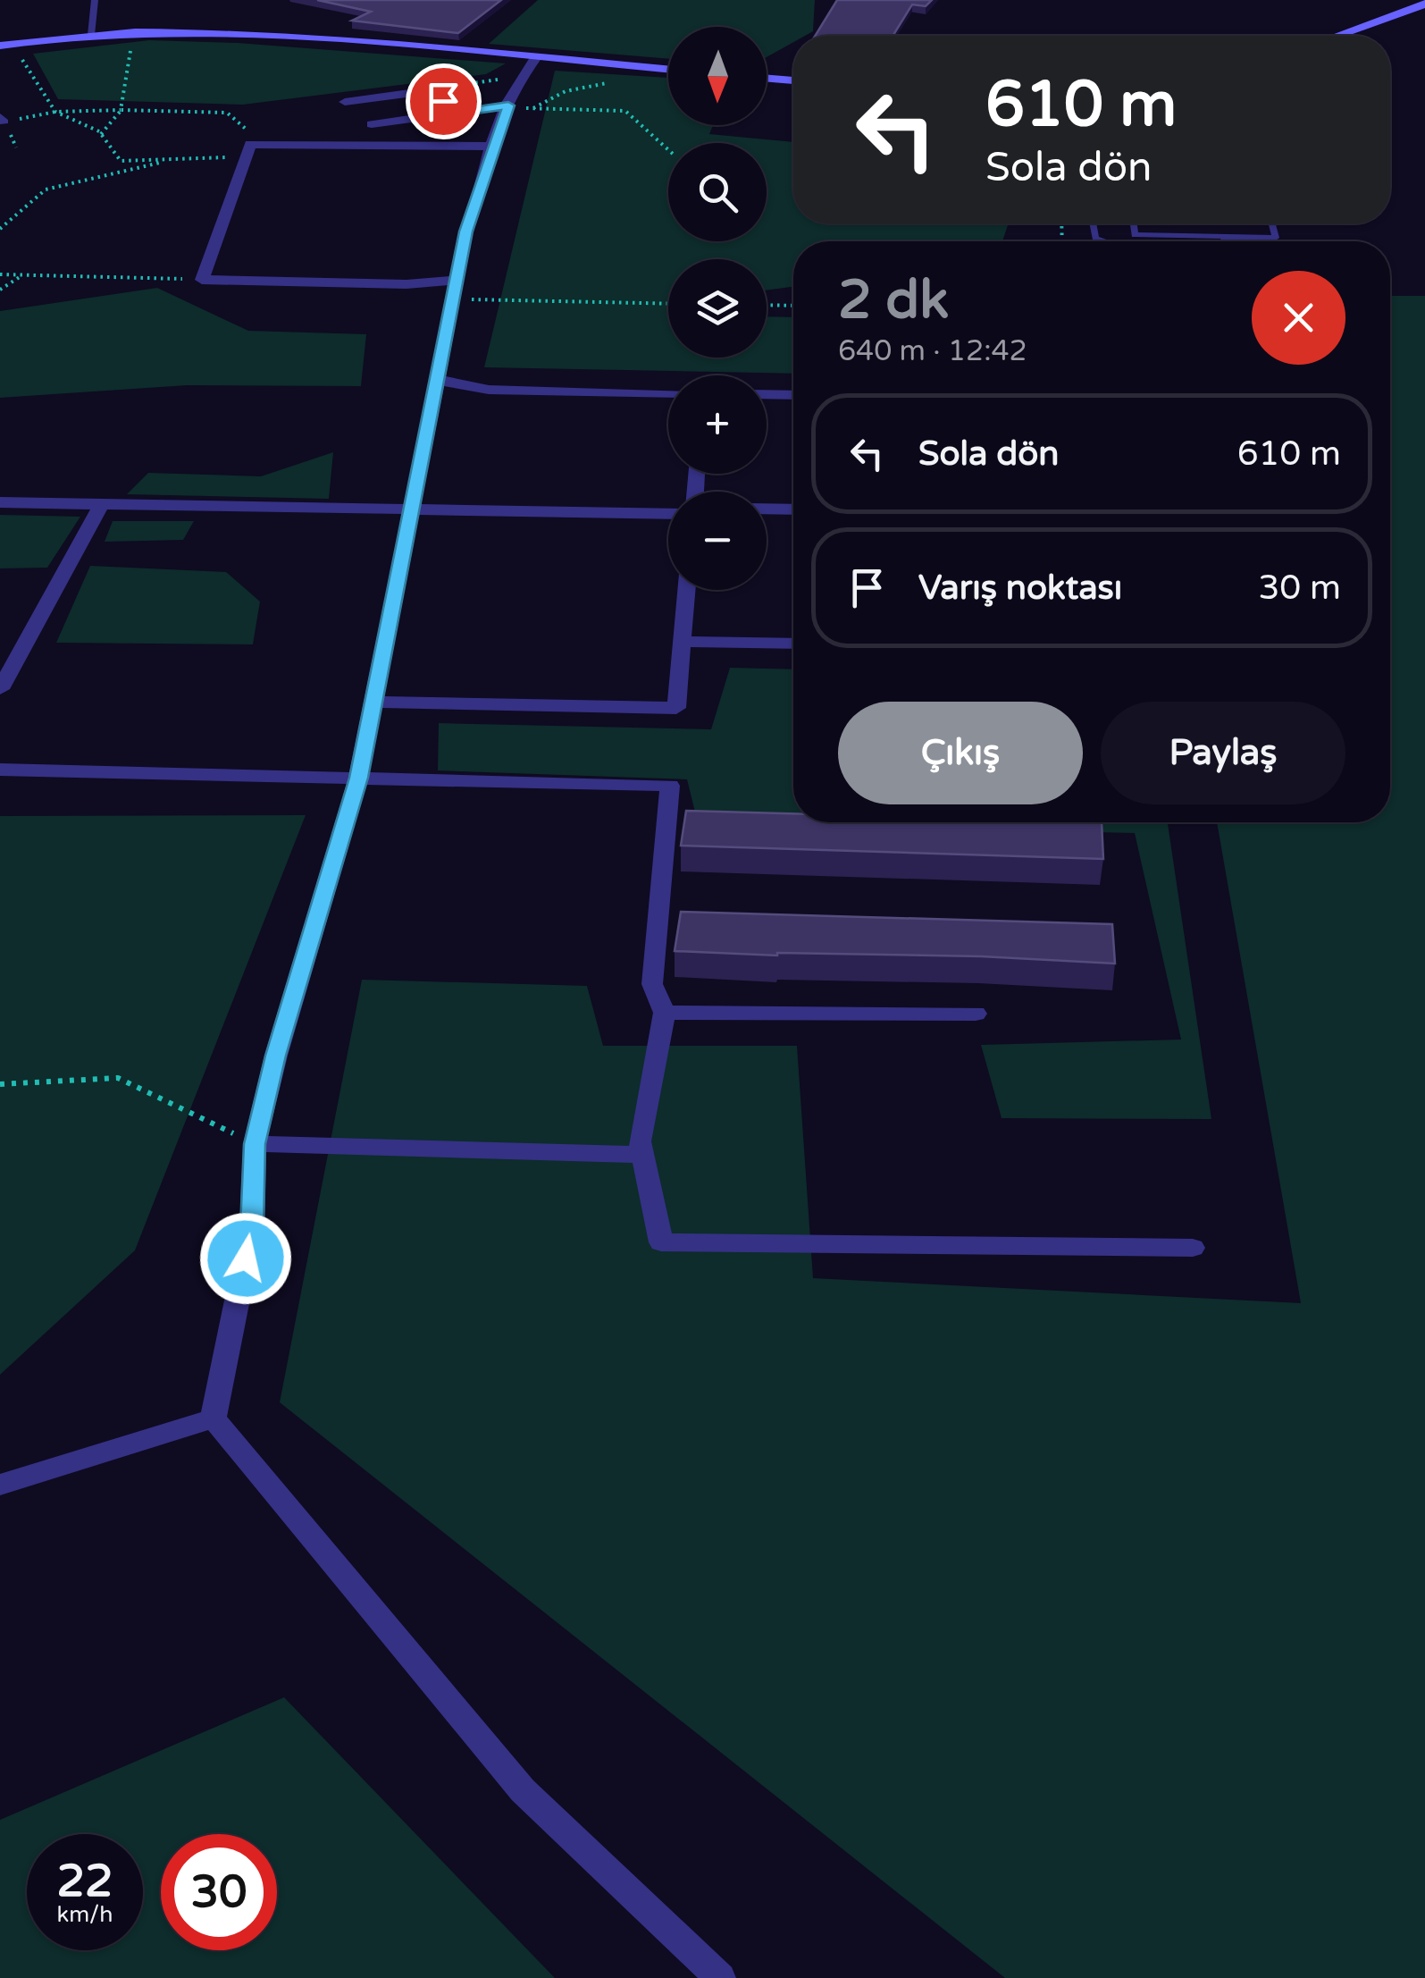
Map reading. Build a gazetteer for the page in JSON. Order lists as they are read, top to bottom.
{
  "north": "bottom",
  "page": {
    "map_buttons": ["+", "−"],
    "turn": ["610 m", "Sola dön"],
    "heading": ["2 dk", "640 m · 12:42"],
    "list": [
      {
        "name": "Sola dön",
        "value": "610 m"
      },
      {
        "name": "Varış noktası",
        "value": "30 m"
      }
    ],
    "buttons": ["Çıkış", "Paylaş"],
    "speed": "22 km/h",
    "limit": "30"
  }
}
